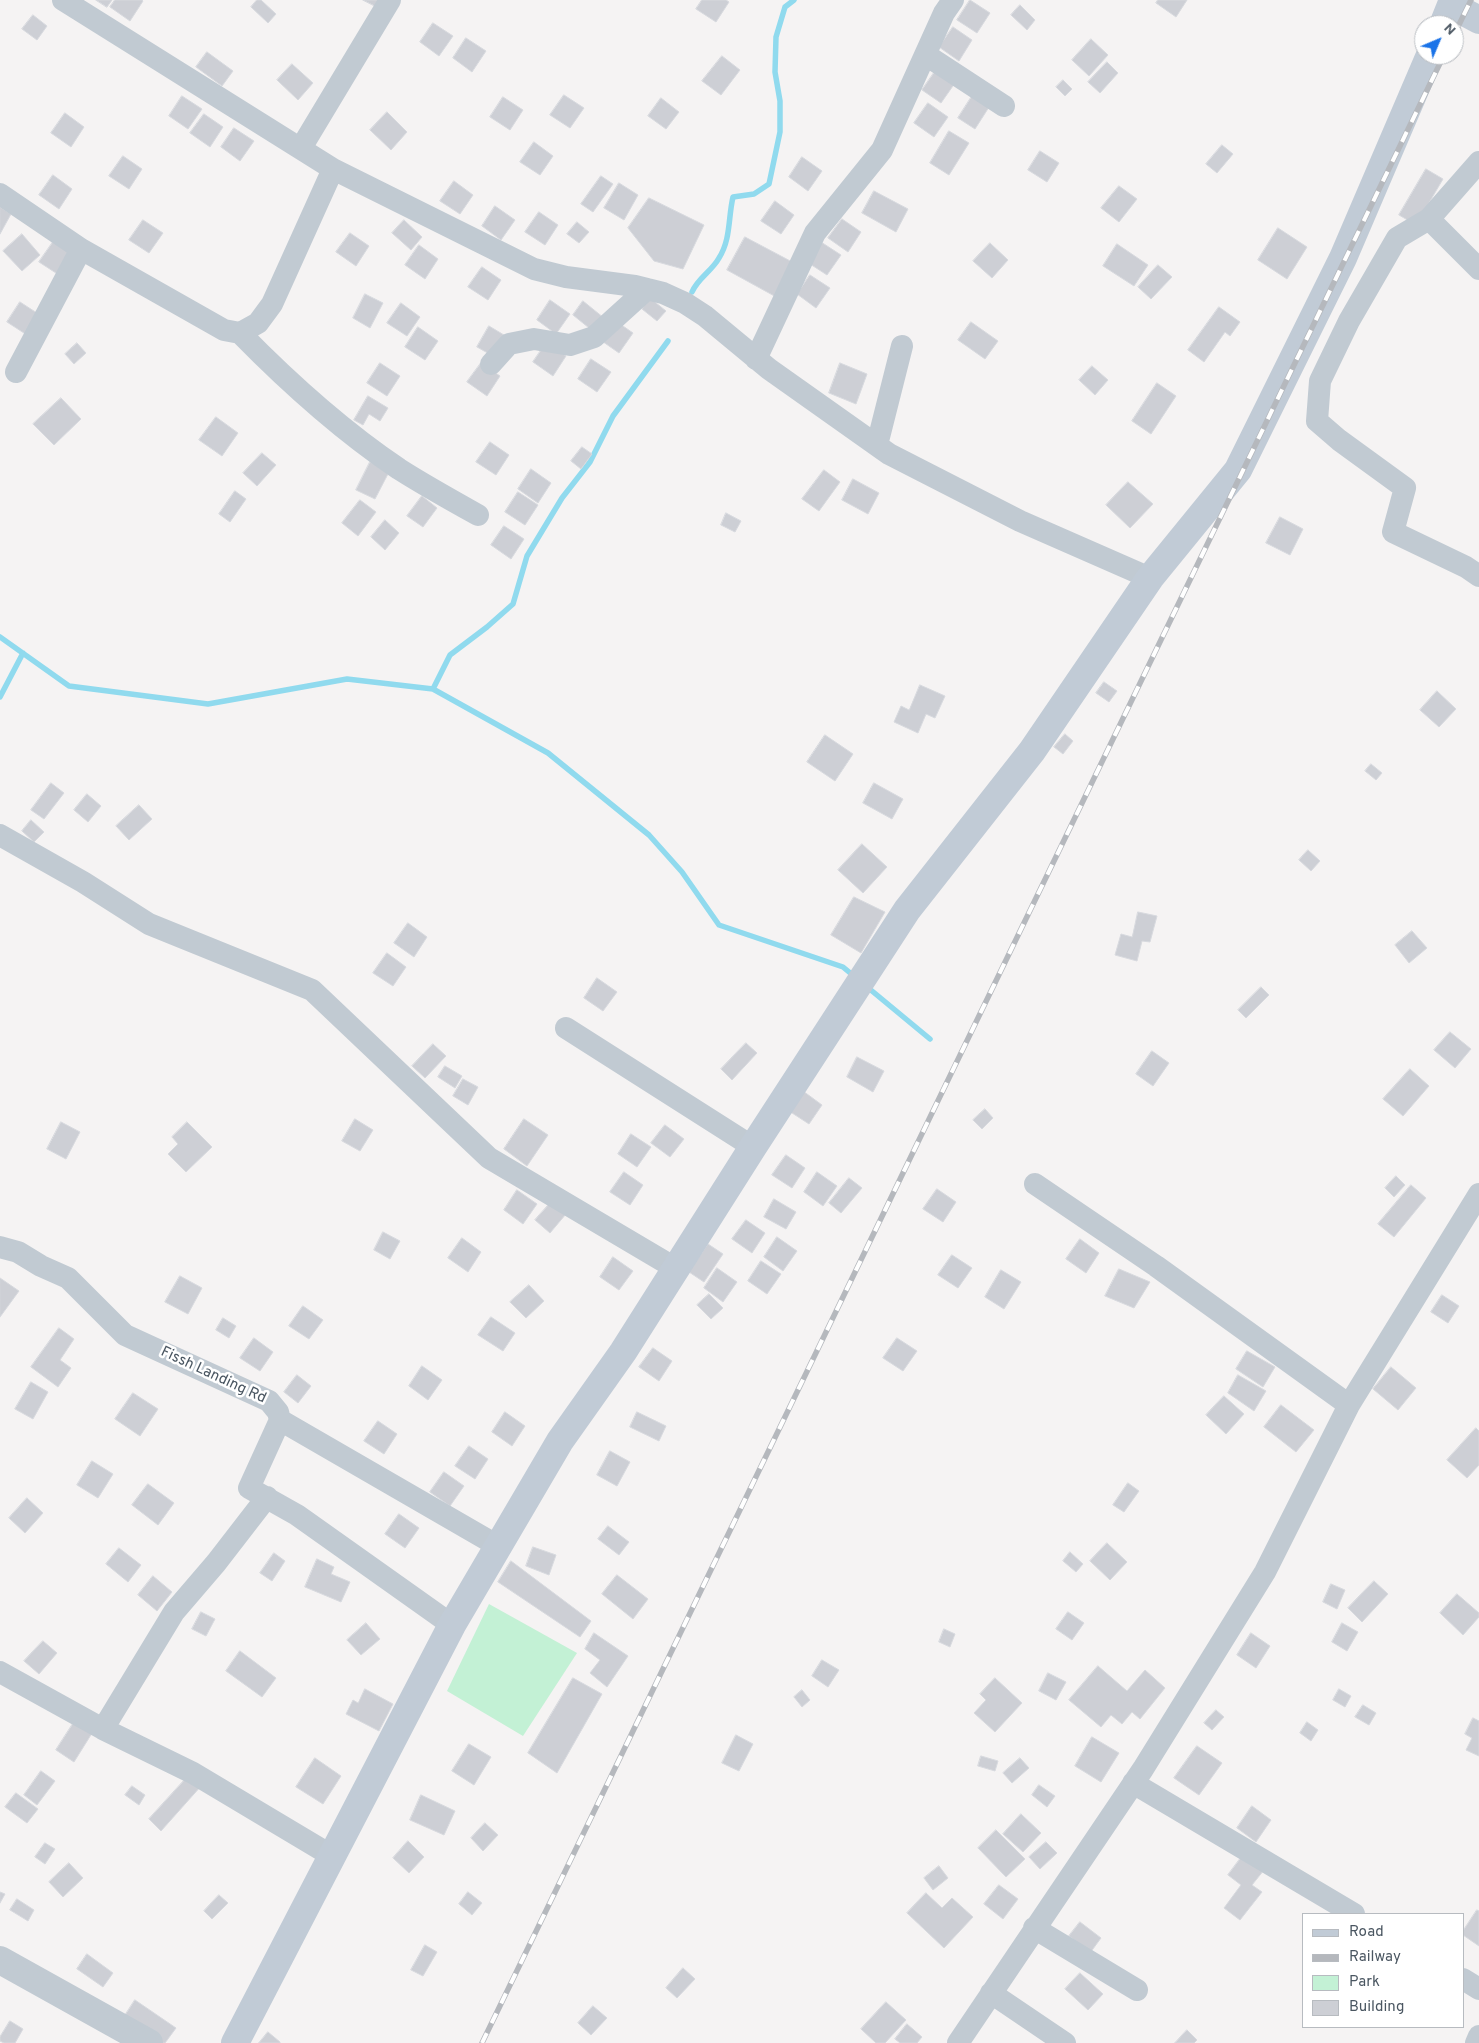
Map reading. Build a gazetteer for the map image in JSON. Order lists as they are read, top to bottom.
{
  "streets": {
    "street": ["Fissh Landing Rd"]
  },
  "legend": [
    "Road",
    "Railway",
    "Park",
    "Building"
  ],
  "north": "top right"
}
